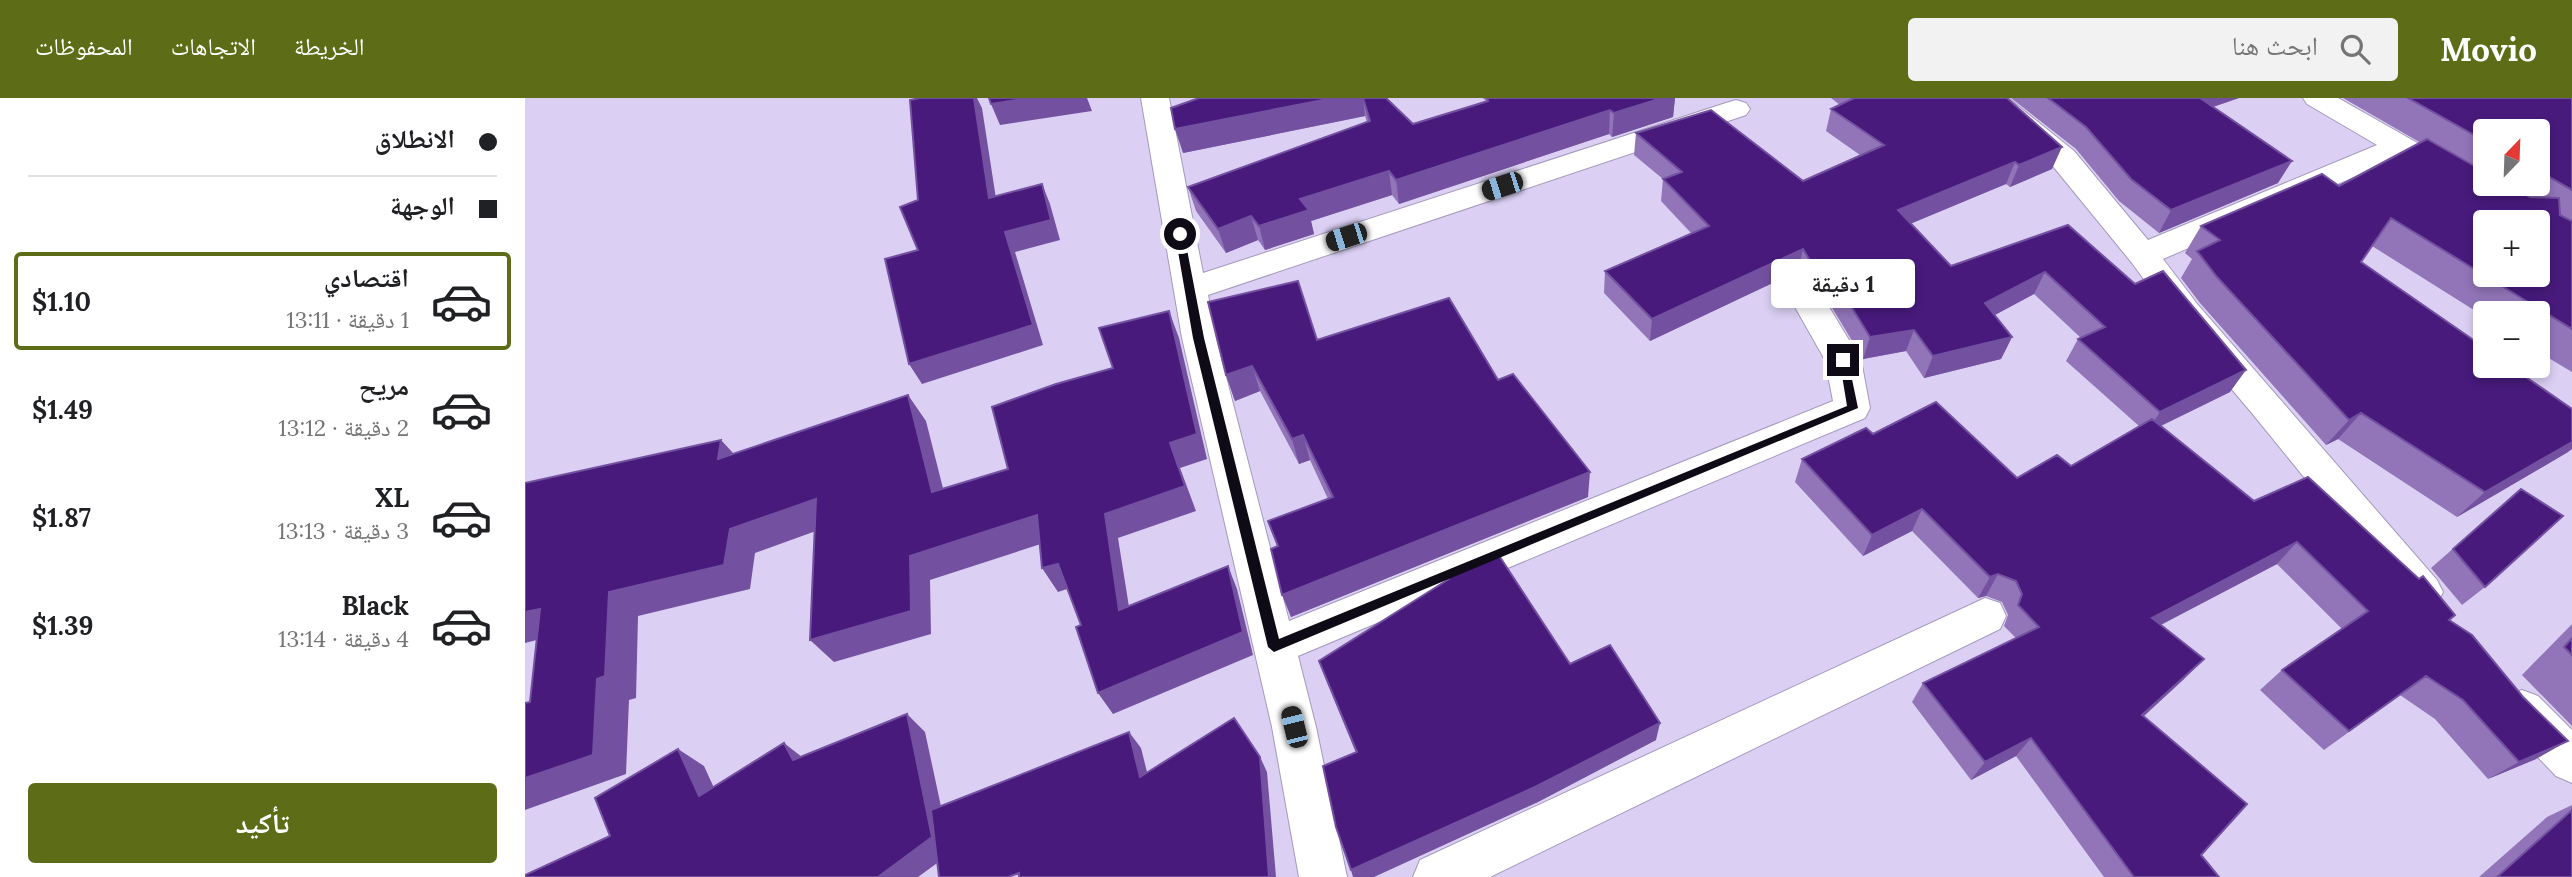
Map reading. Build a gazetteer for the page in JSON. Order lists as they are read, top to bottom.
{
  "north": "top right",
  "page": {
    "header": "Movio",
    "search": "ابحث هنا",
    "nav": ["الخريطة", "الاتجاهات", "المحفوظات"],
    "banner": ["الانطلاق", "الوجهة"],
    "map_buttons": ["+", "−"],
    "list": [
      {
        "name": "اقتصادي",
        "note": "1 دقيقة · 13:11",
        "value": "$1.10"
      },
      {
        "name": "مريح",
        "note": "2 دقيقة · 13:12",
        "value": "$1.49"
      },
      {
        "name": "XL",
        "note": "3 دقيقة · 13:13",
        "value": "$1.87"
      },
      {
        "name": "Black",
        "note": "4 دقيقة · 13:14",
        "value": "$1.39"
      }
    ],
    "bubble": "1 دقيقة",
    "buttons": "تأكيد"
  }
}
